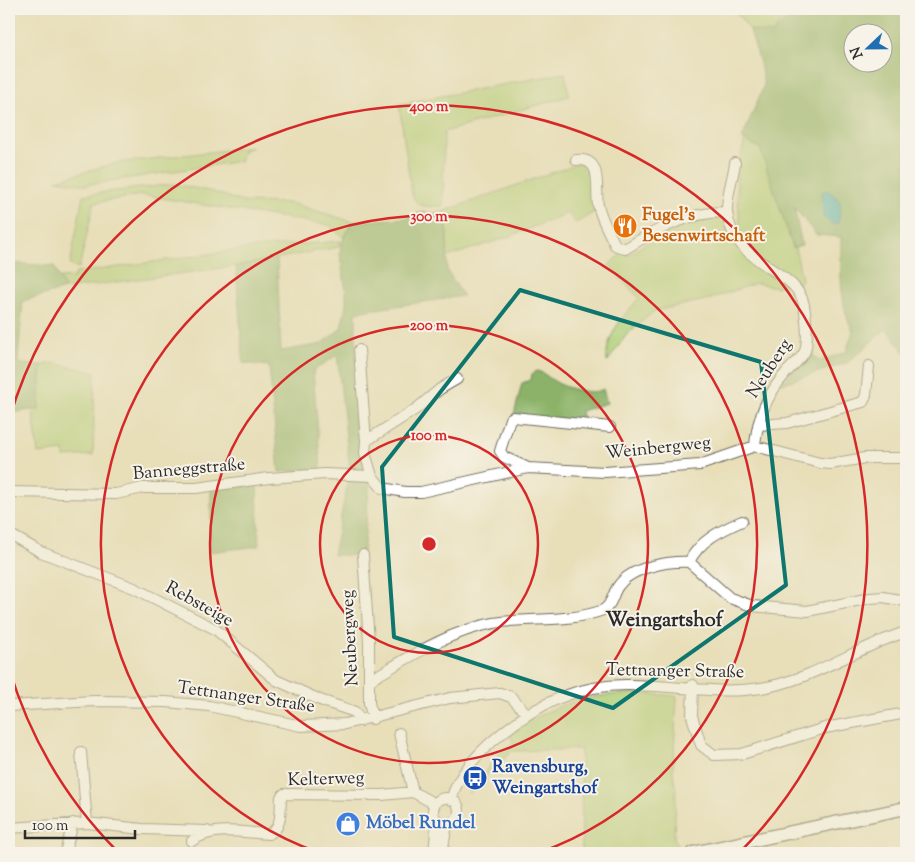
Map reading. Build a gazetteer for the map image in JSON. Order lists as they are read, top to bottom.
{
  "streets": {
    "street": [
      "Neuberg",
      "Weinbergweg",
      "Banneggstraße",
      "Rebsteige",
      "Neubergweg",
      "Tettnanger Straße",
      "Kelterweg"
    ]
  },
  "crossings": [
    ["Neuberg", "Weinbergweg"],
    ["Weinbergweg", "Banneggstraße"],
    ["Rebsteige", "Tettnanger Straße"],
    ["Neubergweg", "Tettnanger Straße"]
  ],
  "districts": ["Weingartshof"],
  "places": {
    "restaurant": ["Fugel's Besenwirtschaft"],
    "bus stop": ["Ravensburg, Weingartshof"],
    "shop": ["Möbel Rundel"]
  },
  "scale_bar": "100 m",
  "north": "left",
  "rings": [
    "400 m",
    "300 m",
    "200 m",
    "100 m"
  ]
}
